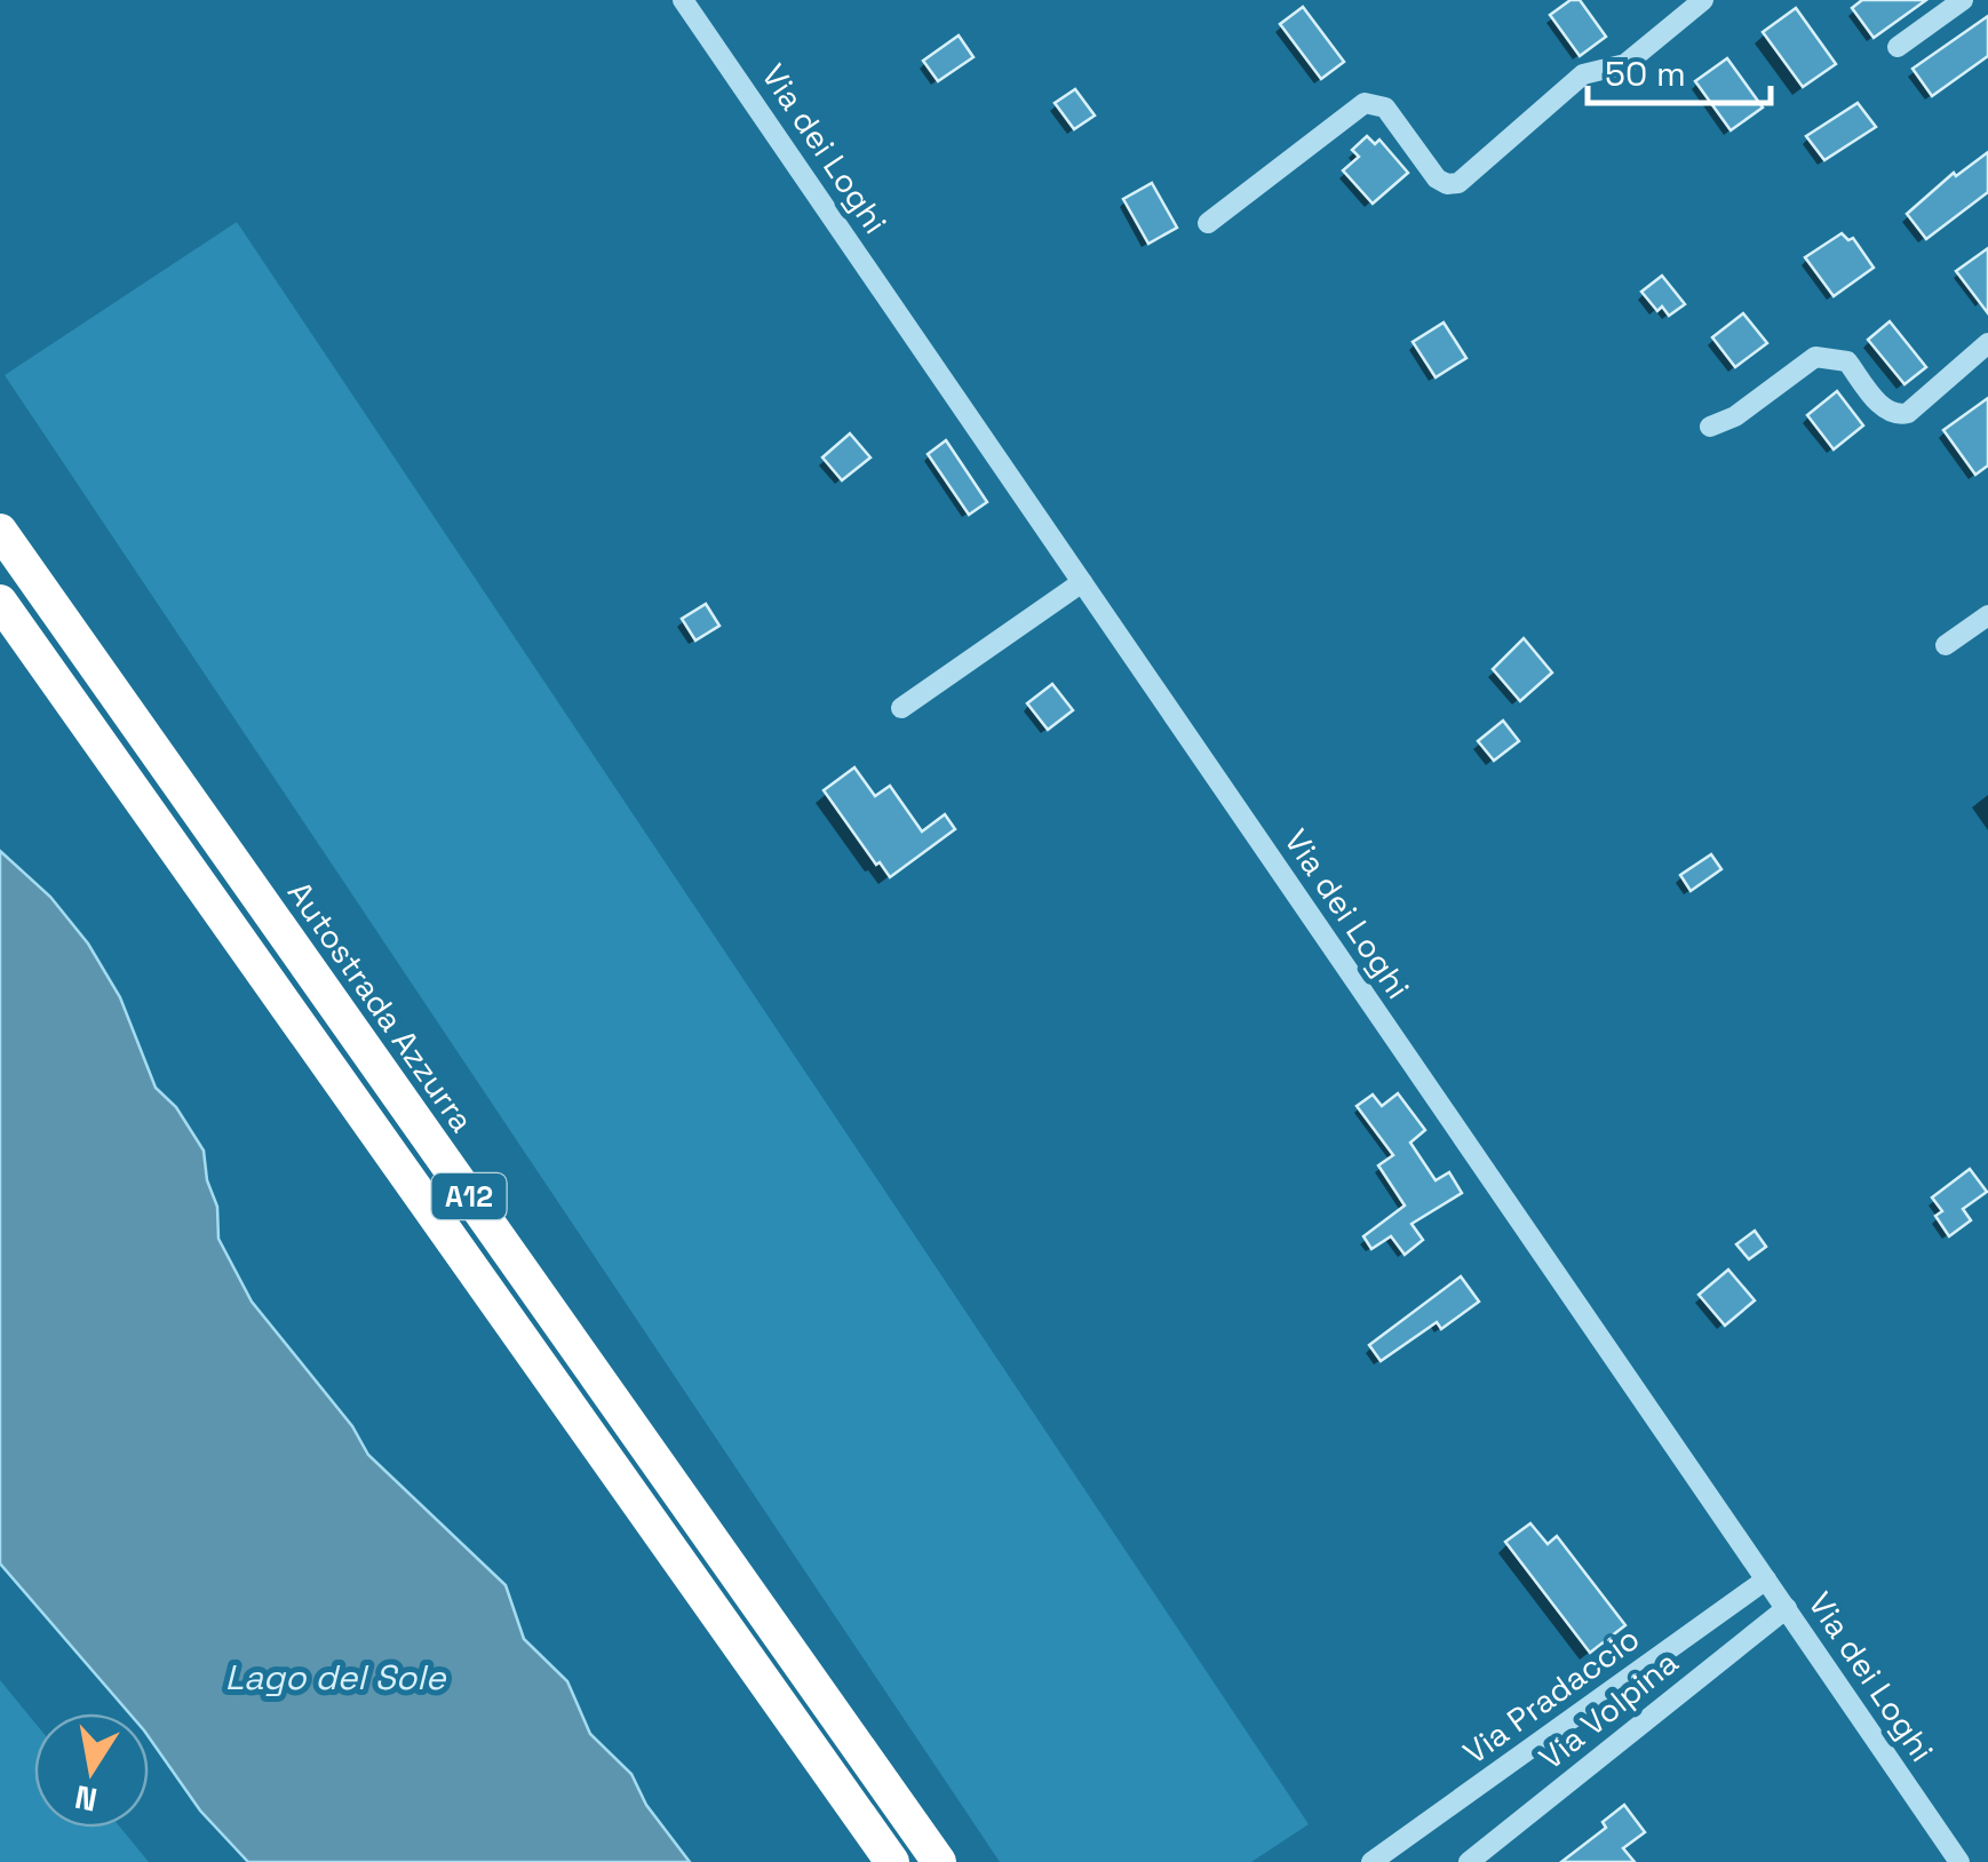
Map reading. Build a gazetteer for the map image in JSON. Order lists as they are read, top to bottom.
{
  "streets": {
    "highway": ["Autostrada Azzurra", "A12"],
    "street": ["Via dei Loghi", "Via Pradaccio", "Via Volpina"]
  },
  "crossings": [
    ["Via dei Loghi", "Via Pradaccio"],
    ["Via dei Loghi", "Via Volpina"]
  ],
  "water": ["Lago del Sole"],
  "scale_bar": "50 m",
  "north": "bottom"
}
